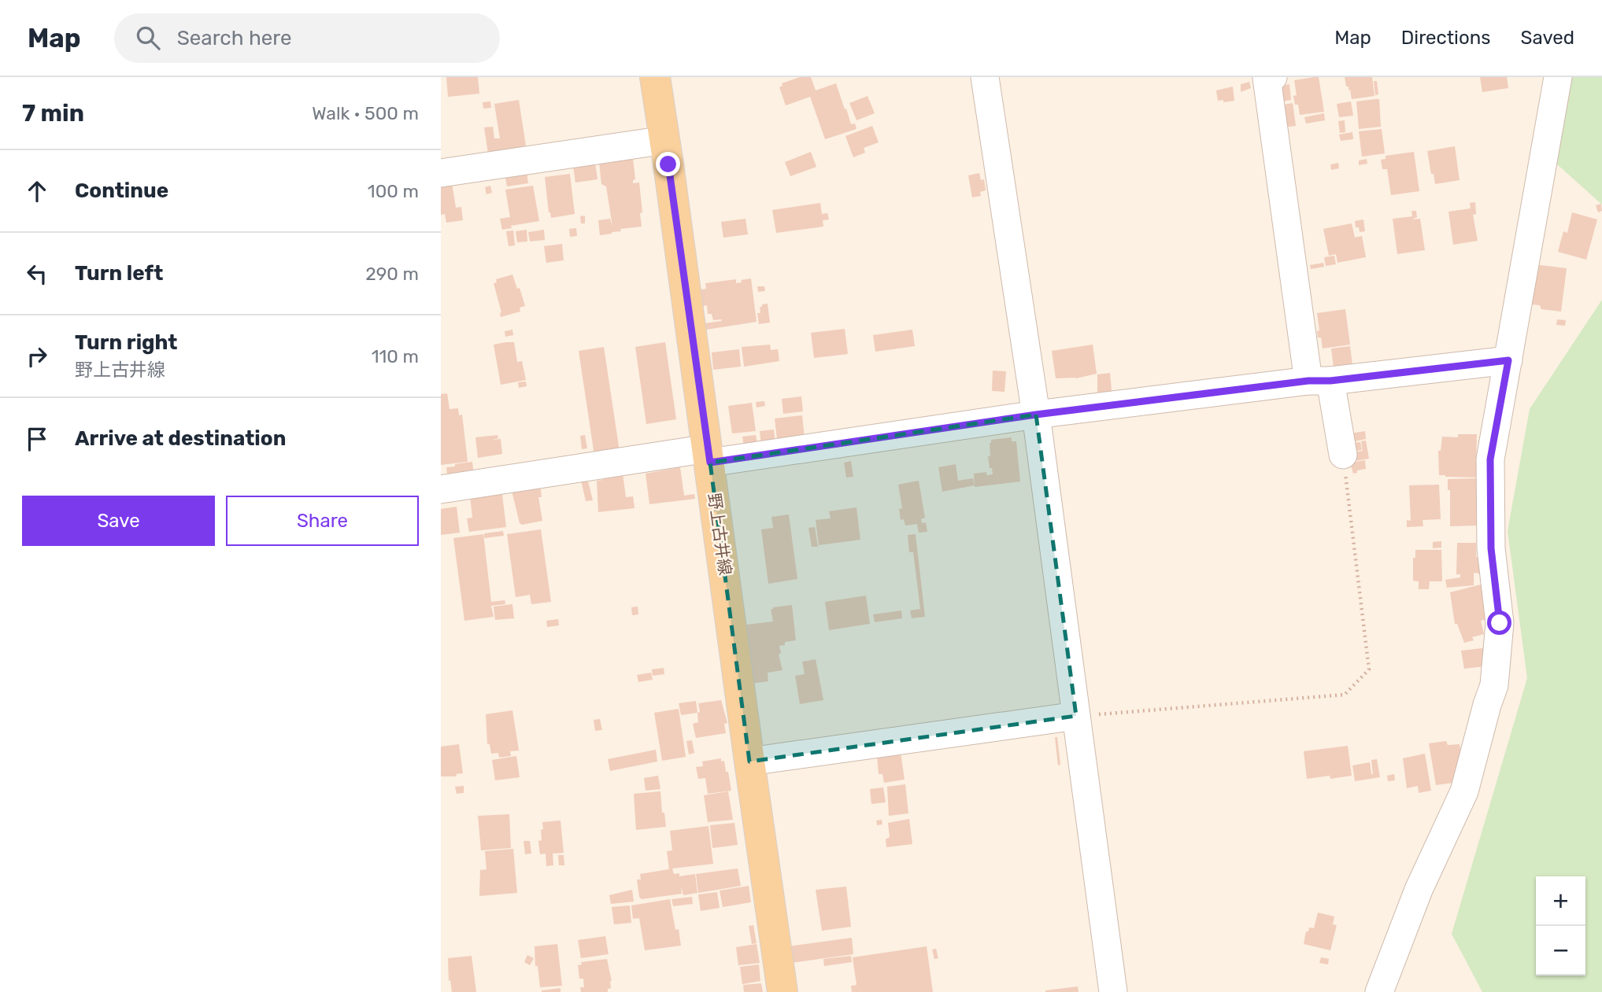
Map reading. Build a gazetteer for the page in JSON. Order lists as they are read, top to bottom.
{
  "streets": {
    "main road": ["野上古井線"]
  },
  "page": {
    "header": "Map",
    "search": "Search here",
    "nav": ["Map", "Directions", "Saved"],
    "heading": ["7 min", "Walk · 500 m"],
    "list": [
      ["Continue", "100 m"],
      ["Turn left", "290 m"],
      ["Turn right", "野上古井線", "110 m"],
      "Arrive at destination"
    ],
    "buttons": ["Save", "Share"],
    "map_buttons": ["+", "−"]
  }
}
